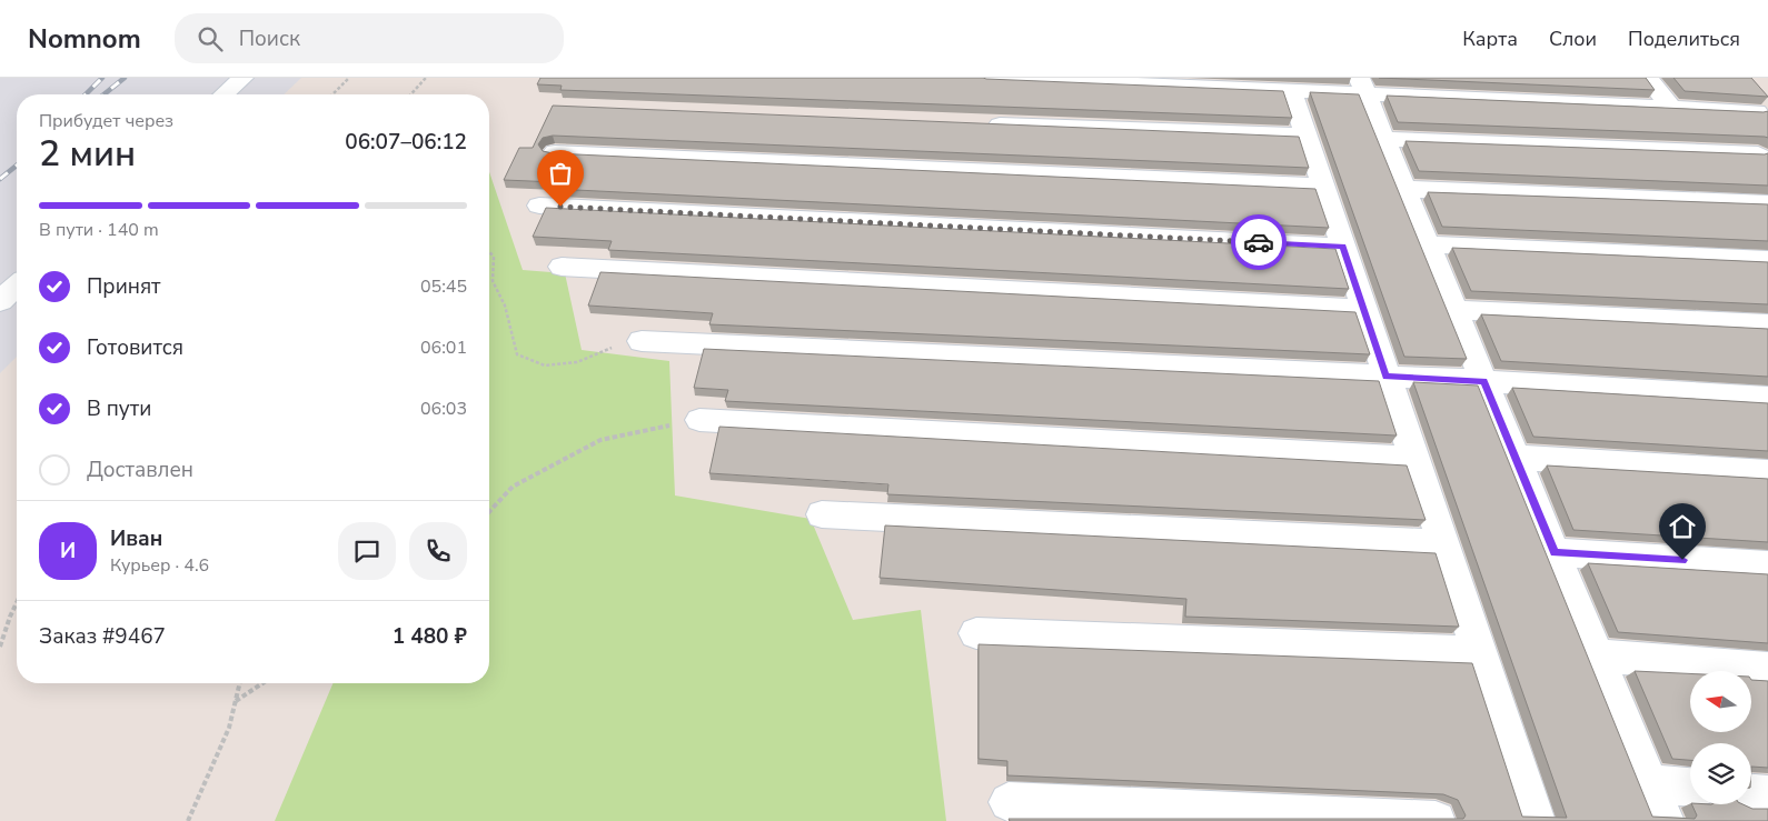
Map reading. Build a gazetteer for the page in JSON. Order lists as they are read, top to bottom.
{
  "north": "left",
  "page": {
    "header": "Nomnom",
    "search": "Поиск",
    "nav": ["Карта", "Слои", "Поделиться"],
    "heading": ["2 мин", "Прибудет через", "06:07–06:12"],
    "panel": [
      "Иван",
      "Курьер · 4.6",
      "Заказ #9467",
      "1 480 ₽"
    ],
    "bar": "В пути · 140 m",
    "list": [
      ["Принят", "05:45"],
      ["Готовится", "06:01"],
      ["В пути", "06:03"],
      "Доставлен"
    ],
    "round": "И"
  }
}
